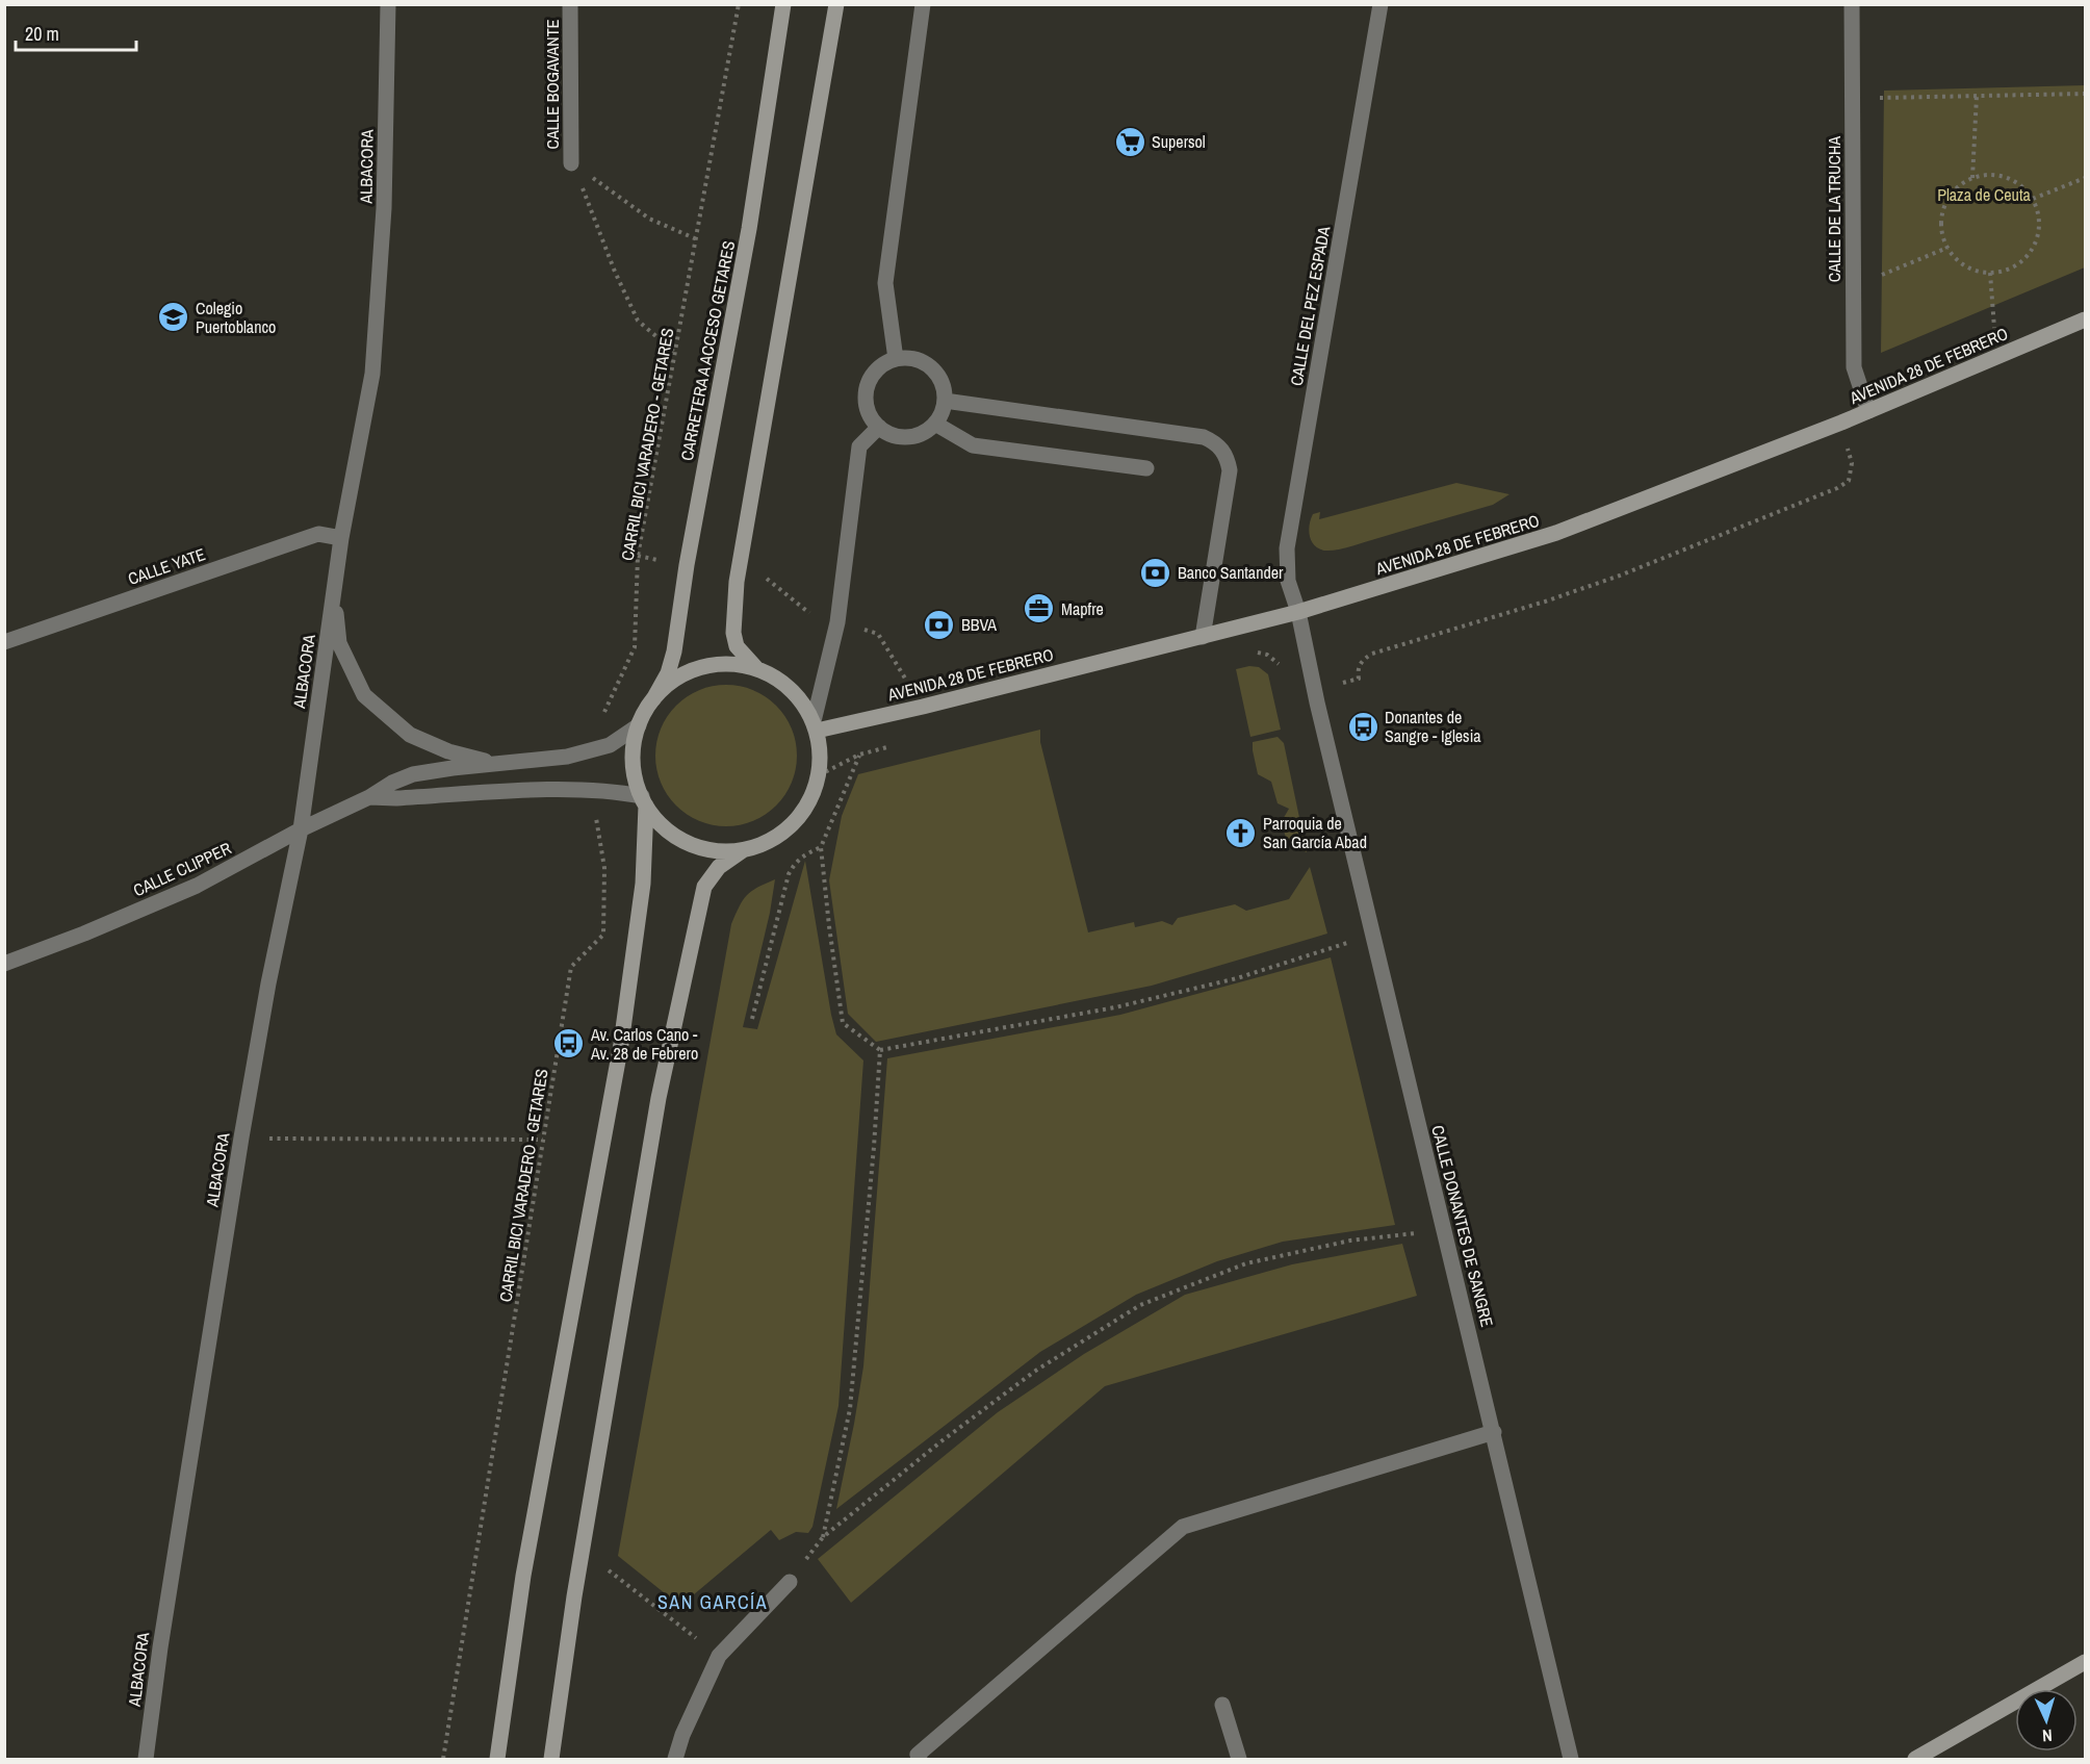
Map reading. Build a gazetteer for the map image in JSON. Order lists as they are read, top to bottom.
{
  "streets": {
    "street": [
      "CALLE BOGAVANTE",
      "ALBACORA",
      "CALLE DE LA TRUCHA",
      "CALLE DEL PEZ ESPADA",
      "CARRETERA A ACCESO GETARES",
      "AVENIDA 28 DE FEBRERO",
      "CALLE YATE",
      "CALLE CLIPPER",
      "CALLE DONANTES DE SANGRE"
    ],
    "path": ["CARRIL BICI VARADERO - GETARES"]
  },
  "crossings": [
    ["ALBACORA", "CALLE YATE"],
    ["ALBACORA", "CALLE CLIPPER"],
    ["CALLE DE LA TRUCHA", "AVENIDA 28 DE FEBRERO"],
    ["CALLE DEL PEZ ESPADA", "AVENIDA 28 DE FEBRERO"],
    ["CALLE DEL PEZ ESPADA", "CALLE DONANTES DE SANGRE"],
    ["CARRETERA A ACCESO GETARES", "AVENIDA 28 DE FEBRERO"],
    ["CARRETERA A ACCESO GETARES", "CALLE CLIPPER"],
    ["AVENIDA 28 DE FEBRERO", "CALLE CLIPPER"],
    ["CARRIL BICI VARADERO - GETARES", "CALLE CLIPPER"]
  ],
  "districts": ["SAN GARCÍA"],
  "parks": ["Plaza de Ceuta"],
  "places": {
    "supermarket": ["Supersol"],
    "school or university": ["Colegio Puertoblanco"],
    "bank": ["Banco Santander", "BBVA"],
    "office": ["Mapfre"],
    "bus stop": ["Donantes de Sangre - Iglesia", "Av. Carlos Cano - Av. 28 de Febrero"],
    "church": ["Parroquia de San García Abad"]
  },
  "scale_bar": "20 m",
  "north": "bottom"
}
